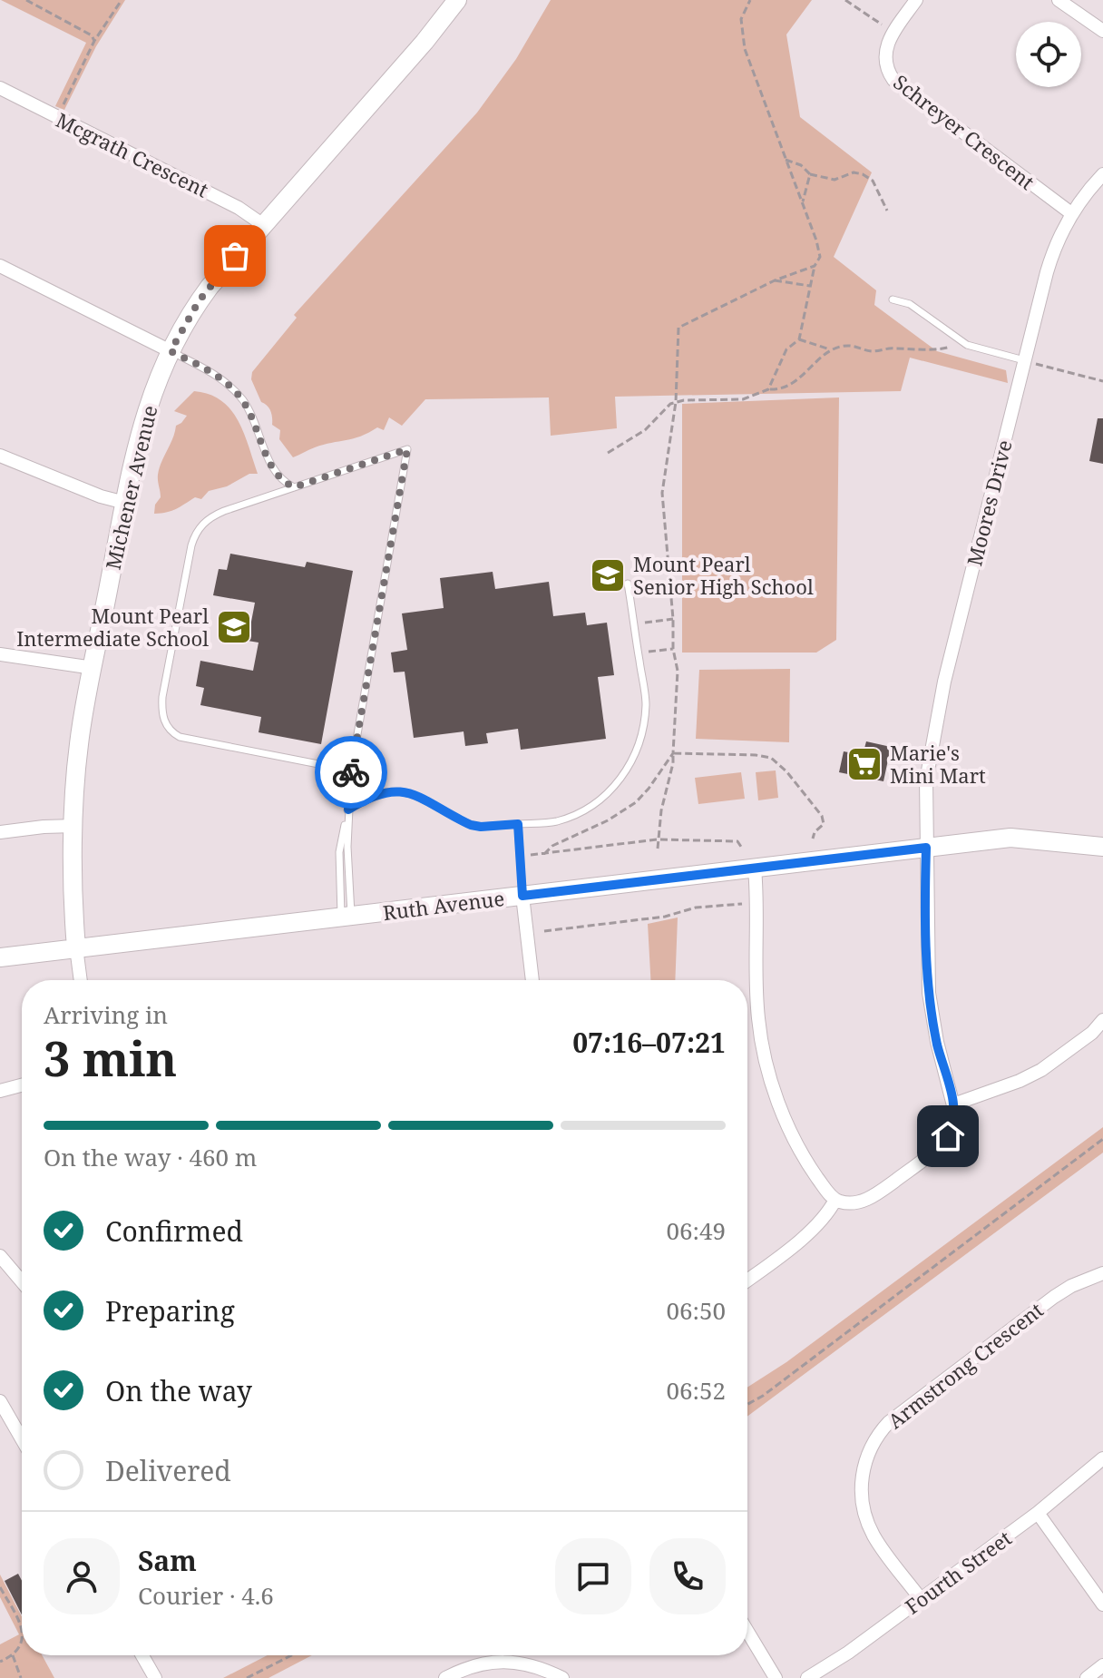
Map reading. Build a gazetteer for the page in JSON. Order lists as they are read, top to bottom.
{
  "streets": {
    "main road": ["Michener Avenue", "Ruth Avenue"],
    "street": [
      "Schreyer Crescent",
      "Mcgrath Crescent",
      "Moores Drive",
      "Armstrong Crescent",
      "Fourth Street"
    ]
  },
  "crossings": [
    ["Schreyer Crescent", "Moores Drive"],
    ["Mcgrath Crescent", "Michener Avenue"],
    ["Michener Avenue", "Ruth Avenue"],
    ["Moores Drive", "Ruth Avenue"],
    ["Armstrong Crescent", "Fourth Street"]
  ],
  "places": {
    "school or university": ["Mount Pearl Senior High School", "Mount Pearl Intermediate School"],
    "supermarket": ["Marie's Mini Mart"]
  },
  "page": {
    "heading": ["3 min", "Arriving in", "07:16–07:21"],
    "panel": ["Sam", "Courier · 4.6"],
    "bar": "On the way · 460 m",
    "list": [
      ["Confirmed", "06:49"],
      ["Preparing", "06:50"],
      ["On the way", "06:52"],
      "Delivered"
    ]
  }
}
